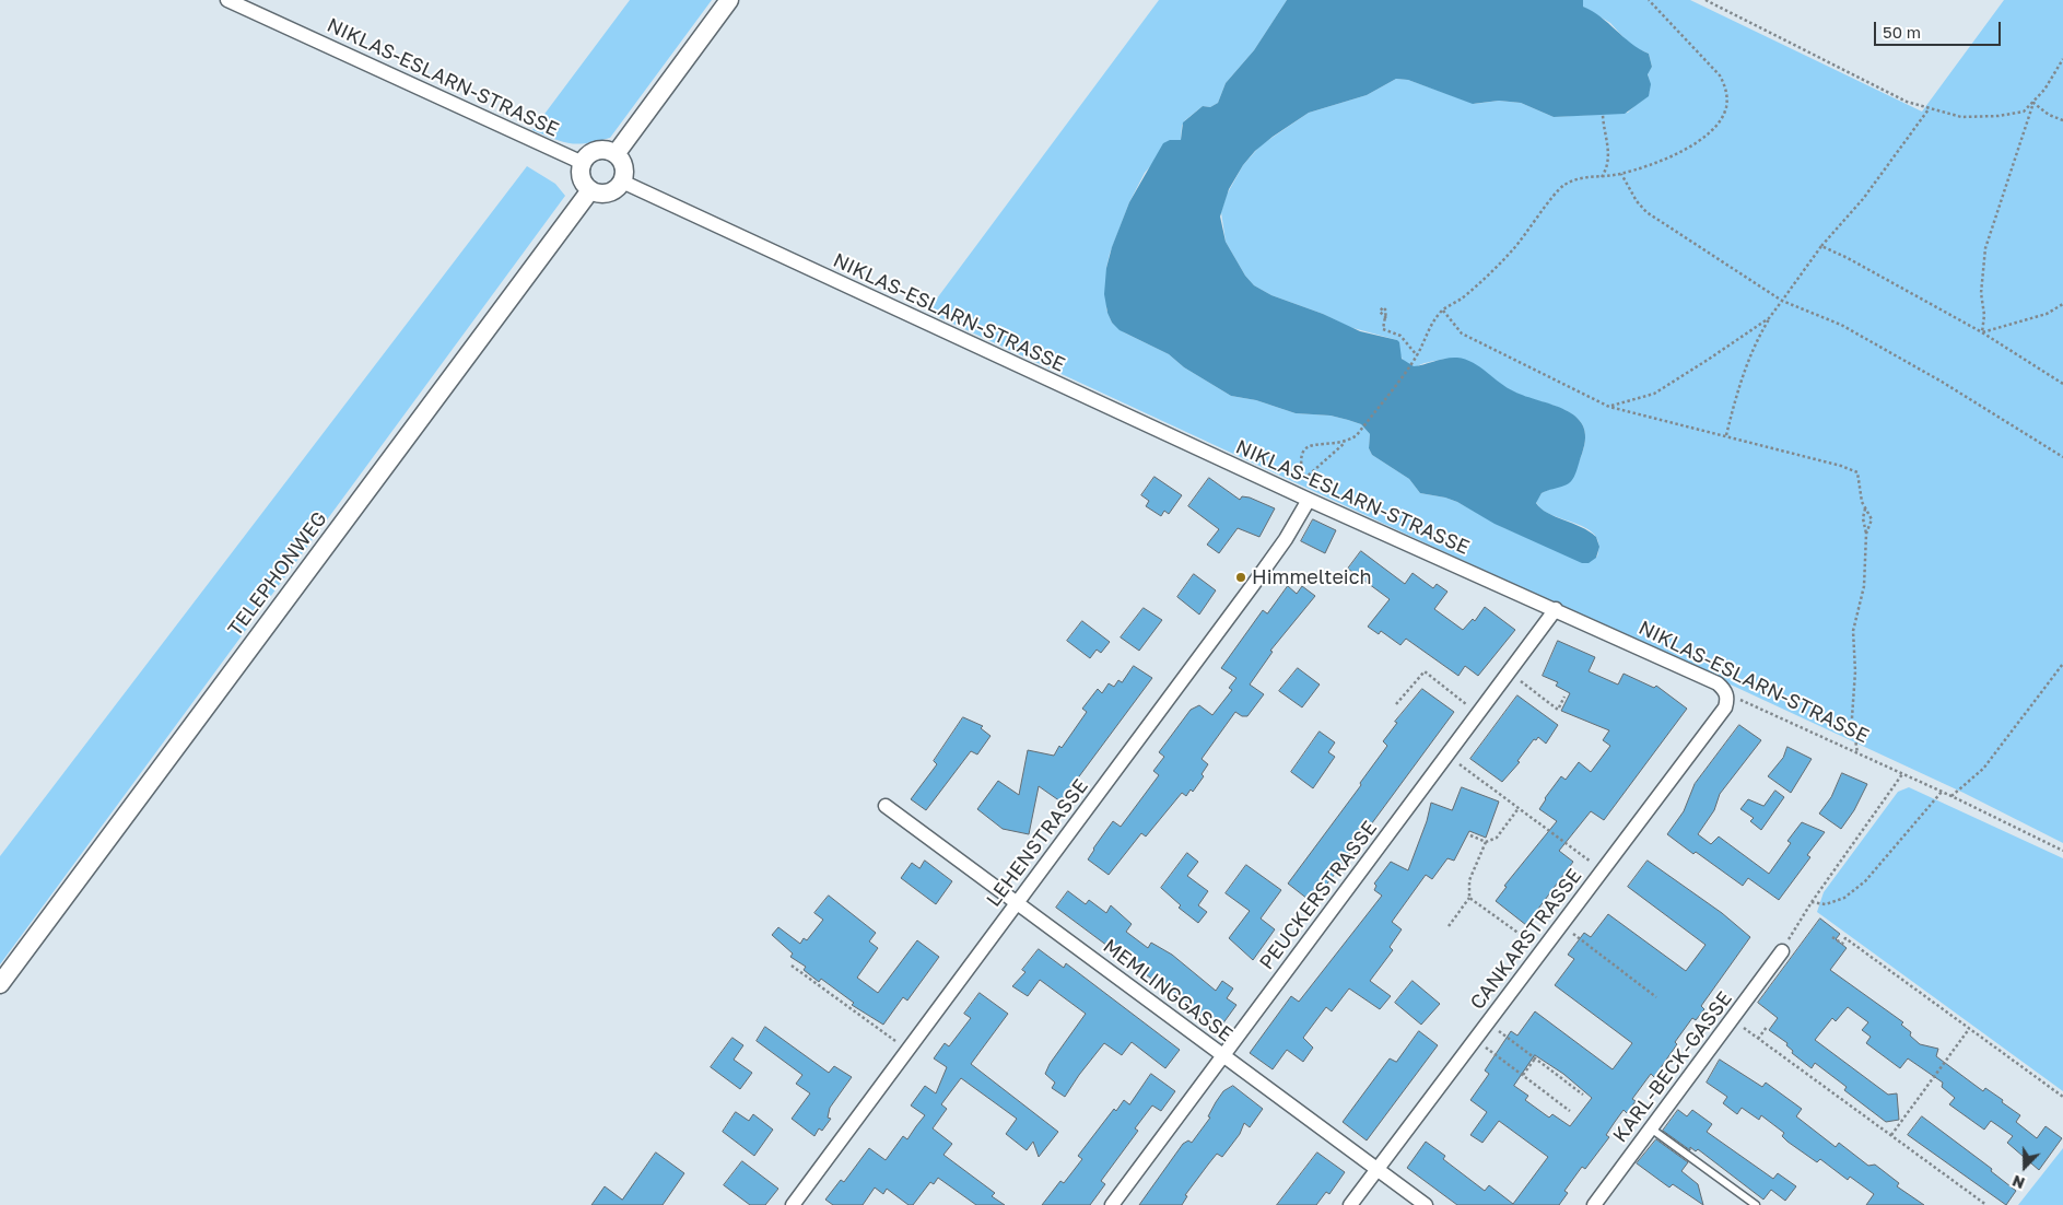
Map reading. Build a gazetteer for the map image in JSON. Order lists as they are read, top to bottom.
{
  "streets": {
    "street": [
      "NIKLAS-ESLARN-STRASSE",
      "TELEPHONWEG",
      "LEHENSTRASSE",
      "PEUCKERSTRASSE",
      "CANKARSTRASSE",
      "MEMLINGGASSE",
      "KARL-BECK-GASSE"
    ]
  },
  "crossings": [
    ["NIKLAS-ESLARN-STRASSE", "TELEPHONWEG"],
    ["NIKLAS-ESLARN-STRASSE", "LEHENSTRASSE"],
    ["NIKLAS-ESLARN-STRASSE", "PEUCKERSTRASSE"],
    ["NIKLAS-ESLARN-STRASSE", "CANKARSTRASSE"],
    ["LEHENSTRASSE", "MEMLINGGASSE"],
    ["PEUCKERSTRASSE", "MEMLINGGASSE"],
    ["CANKARSTRASSE", "MEMLINGGASSE"]
  ],
  "places": ["Himmelteich"],
  "scale_bar": "50 m",
  "north": "bottom"
}
